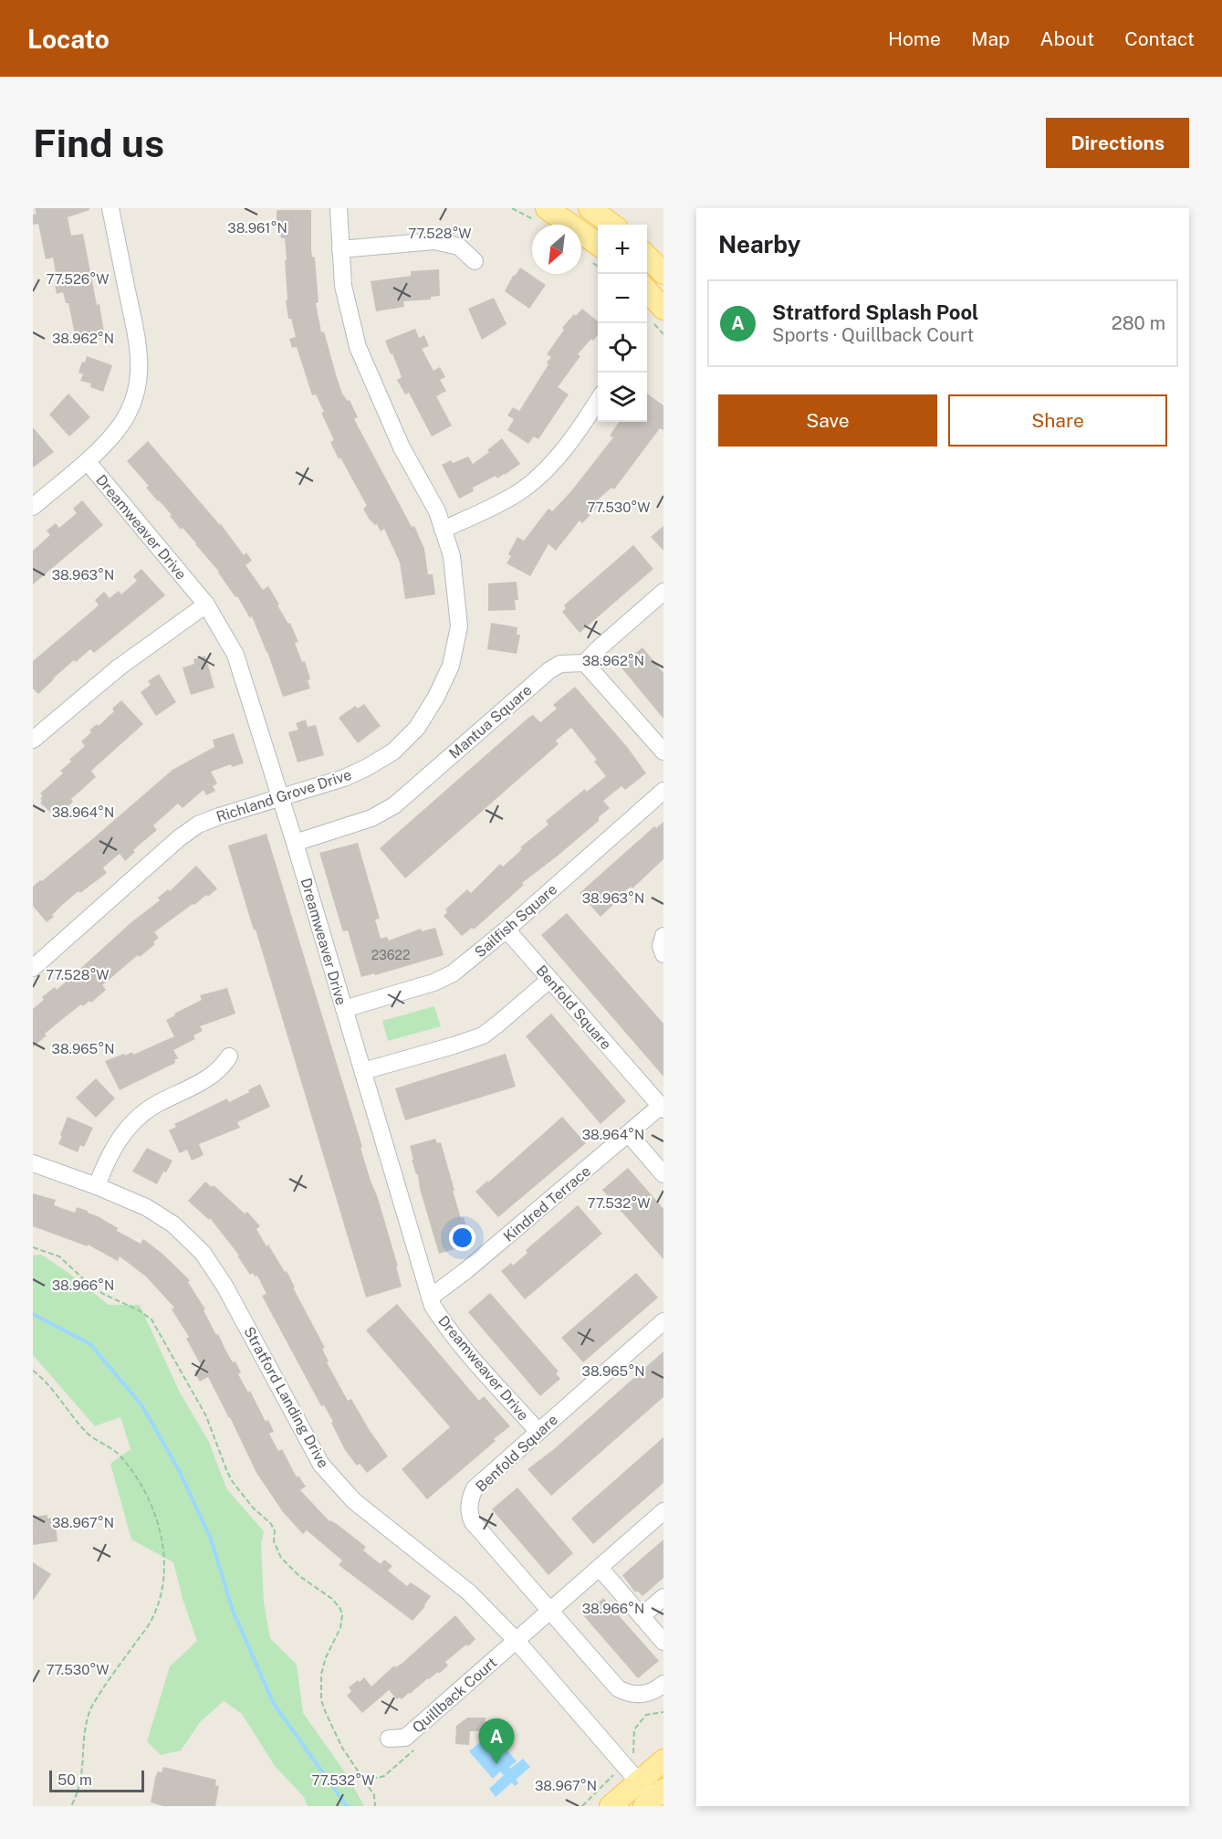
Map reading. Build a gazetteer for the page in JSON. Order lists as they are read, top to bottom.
{
  "streets": {
    "street": [
      "Dreamweaver Drive",
      "Mantua Square",
      "Richland Grove Drive",
      "Sailfish Square",
      "Benfold Square",
      "Kindred Terrace",
      "Stratford Landing Drive",
      "Quillback Court"
    ]
  },
  "crossings": [
    ["Dreamweaver Drive", "Mantua Square"],
    ["Dreamweaver Drive", "Richland Grove Drive"],
    ["Dreamweaver Drive", "Sailfish Square"],
    ["Dreamweaver Drive", "Benfold Square"],
    ["Dreamweaver Drive", "Kindred Terrace"],
    ["Sailfish Square", "Benfold Square"],
    ["Benfold Square", "Kindred Terrace"],
    ["Benfold Square", "Quillback Court"],
    ["Stratford Landing Drive", "Quillback Court"]
  ],
  "house_numbers": ["23622"],
  "scale_bar": "50 m",
  "north": "bottom left",
  "page": {
    "header": "Locato",
    "nav": [
      "Home",
      "Map",
      "About",
      "Contact"
    ],
    "buttons": [
      "Directions",
      ["Save", "Share"]
    ],
    "title": "Find us",
    "heading": "Nearby",
    "map_buttons": ["+", "−"],
    "list": [
      {
        "mark": "A",
        "name": "Stratford Splash Pool",
        "note": "Sports · Quillback Court",
        "value": "280 m"
      }
    ],
    "pins": "A",
    "scale": "50 m"
  },
  "coordinates": [
    "38.961°N",
    "77.528°W",
    "77.526°W",
    "38.962°N",
    "77.530°W",
    "38.963°N",
    "38.964°N",
    "38.965°N",
    "77.532°W",
    "38.966°N",
    "38.967°N"
  ]
}
